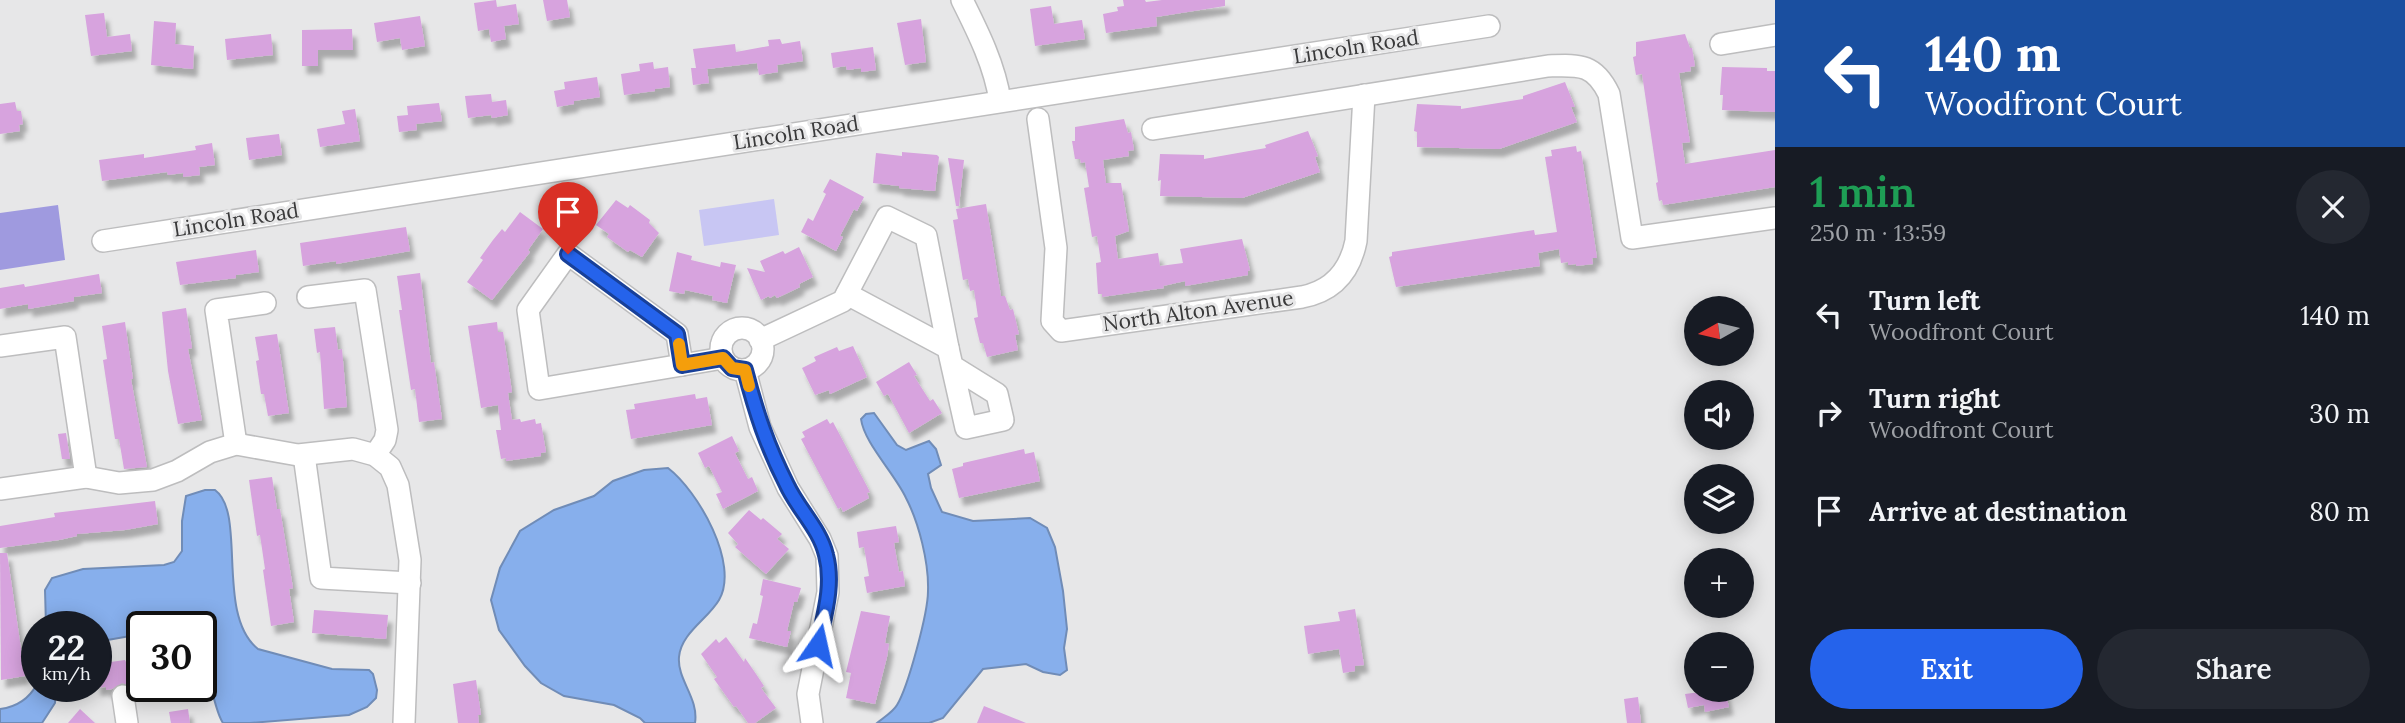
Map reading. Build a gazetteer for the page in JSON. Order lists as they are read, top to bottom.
{
  "streets": {
    "street": ["Lincoln Road", "North Alton Avenue"]
  },
  "north": "left",
  "page": {
    "turn": ["140 m", "Woodfront Court"],
    "heading": ["1 min", "250 m · 13:59"],
    "list": [
      {
        "name": "Turn left",
        "note": "Woodfront Court",
        "value": "140 m"
      },
      {
        "name": "Turn right",
        "note": "Woodfront Court",
        "value": "30 m"
      },
      {
        "name": "Arrive at destination",
        "value": "80 m"
      }
    ],
    "map_buttons": ["+", "−"],
    "speed": "22 km/h",
    "limit": "30",
    "buttons": ["Exit", "Share"]
  }
}
